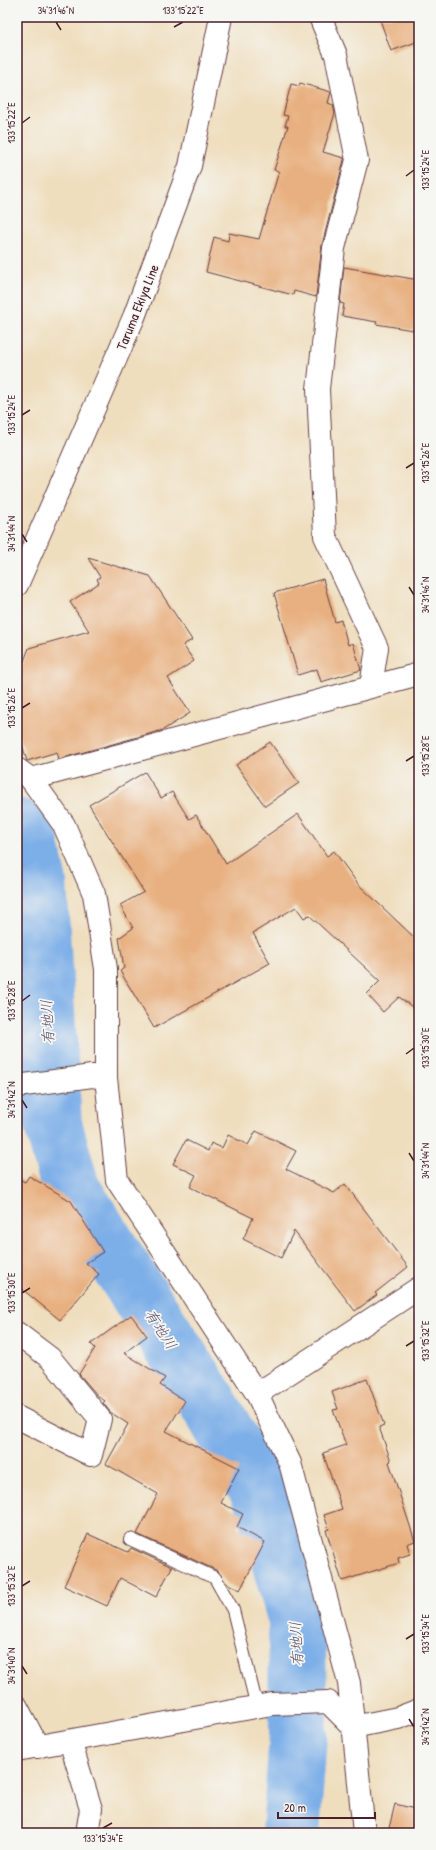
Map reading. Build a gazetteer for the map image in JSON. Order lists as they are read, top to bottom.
{
  "streets": {
    "street": ["Taruma Ekiya Line"]
  },
  "water": ["有地川"],
  "scale_bar": "20 m",
  "coordinates": [
    "34°31'46\"N",
    "133°15'22\"E",
    "133°15'24\"E",
    "133°15'26\"E",
    "34°31'44\"N",
    "133°15'28\"E",
    "133°15'30\"E",
    "34°31'42\"N",
    "133°15'32\"E",
    "133°15'34\"E",
    "34°31'40\"N"
  ]
}
